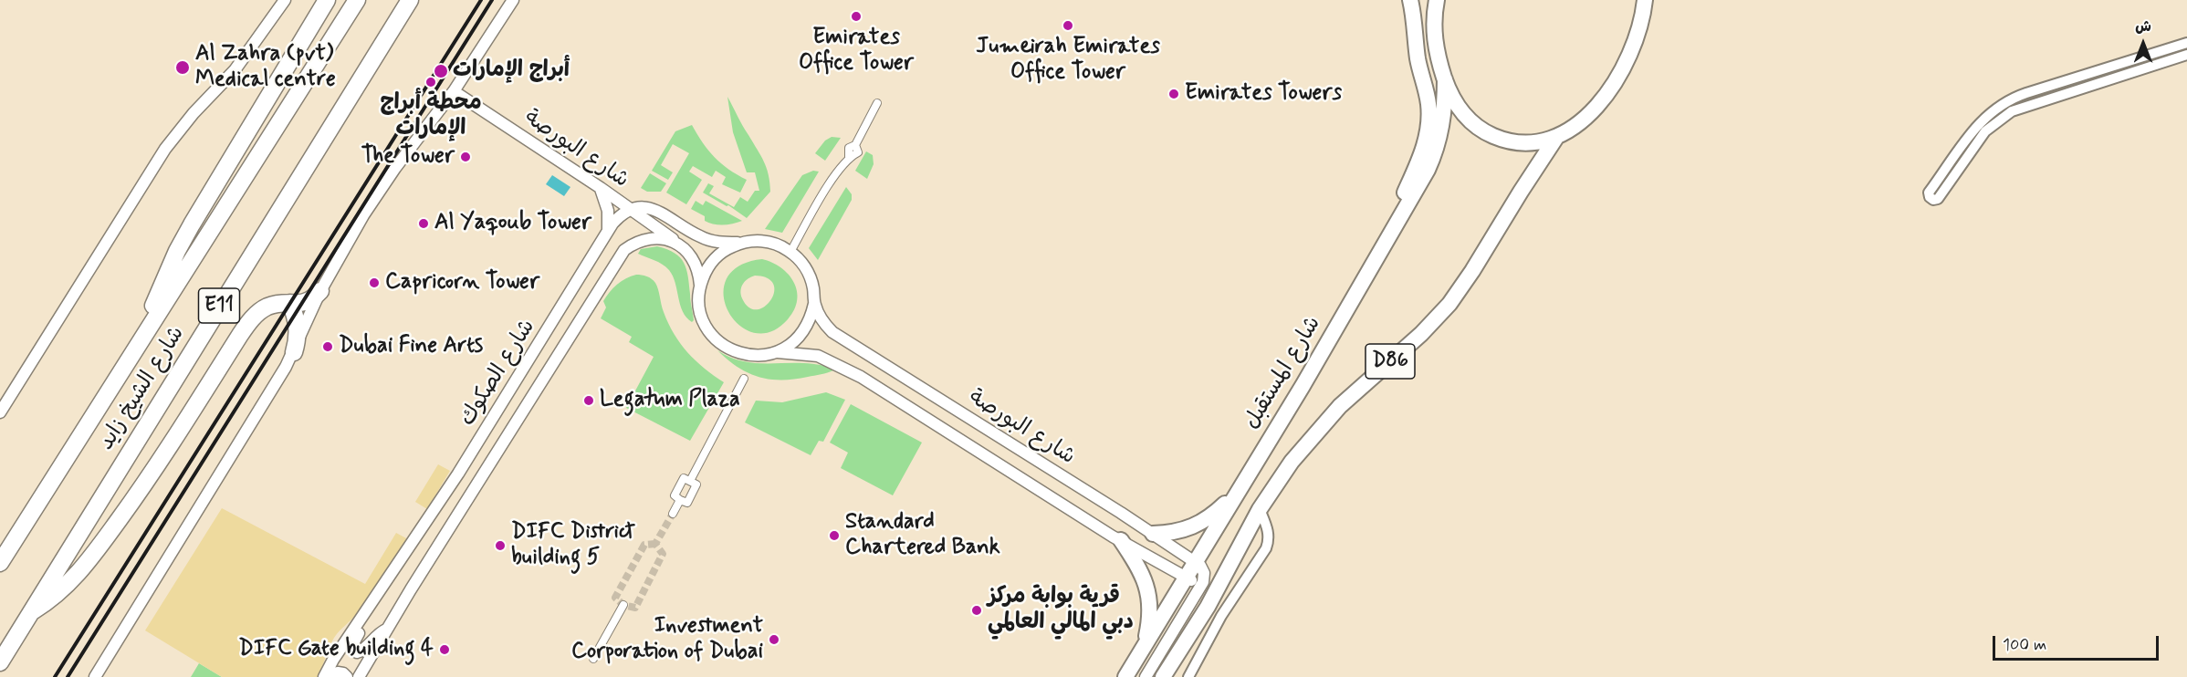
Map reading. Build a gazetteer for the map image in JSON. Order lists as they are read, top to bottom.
{
  "streets": {
    "highway": ["E11", "شارع الشيخ زايد"],
    "main road": ["D86", "شارع المستقبل"],
    "street": ["شارع البورصة", "شارع الصكوك"]
  },
  "crossings": [
    ["شارع البورصة", "شارع الصكوك"],
    ["شارع البورصة", "شارع المستقبل"]
  ],
  "places": [
    "Emirates Office Tower",
    "Jumeirah Emirates Office Tower",
    "Al Zahra (pvt) Medical centre",
    "أبراج الإمارات",
    "محطة أبراج الإمارات",
    "Emirates Towers",
    "The Tower",
    "Al Yaqoub Tower",
    "Capricorn Tower",
    "Dubai Fine Arts",
    "Legatum Plaza",
    "Standard Chartered Bank",
    "DIFC District building 5",
    "قرية بوابة مركز دبي المالي العالمي",
    "Investment Corporation of Dubai",
    "DIFC Gate building 4"
  ],
  "scale_bar": "100 m",
  "north": "top"
}
